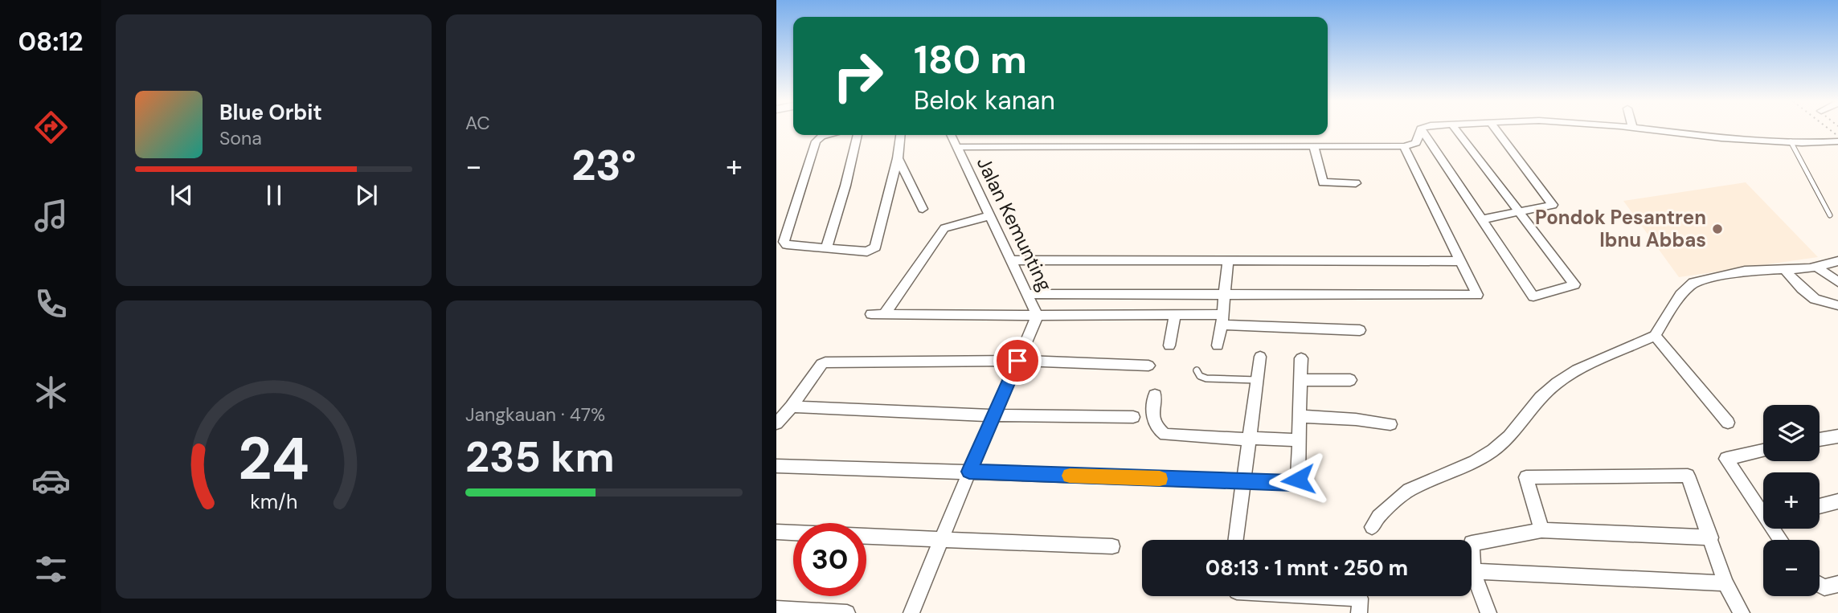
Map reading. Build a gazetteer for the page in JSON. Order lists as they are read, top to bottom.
{
  "streets": {
    "street": ["Jalan Kemunting"]
  },
  "places": ["Pondok Pesantren Ibnu Abbas"],
  "page": {
    "tabs": "08:12",
    "tile": [
      "AC",
      ["Jangkauan · 47%", "235 km"]
    ],
    "turn": ["180 m", "Belok kanan"],
    "song": ["Blue Orbit", "Sona"],
    "heat": ["−", "23°", "+"],
    "map_buttons": ["+", "−"],
    "limit": "30",
    "trip": "08:13 · 1 mnt · 250 m",
    "gauge": ["24", "km/h"]
  }
}
